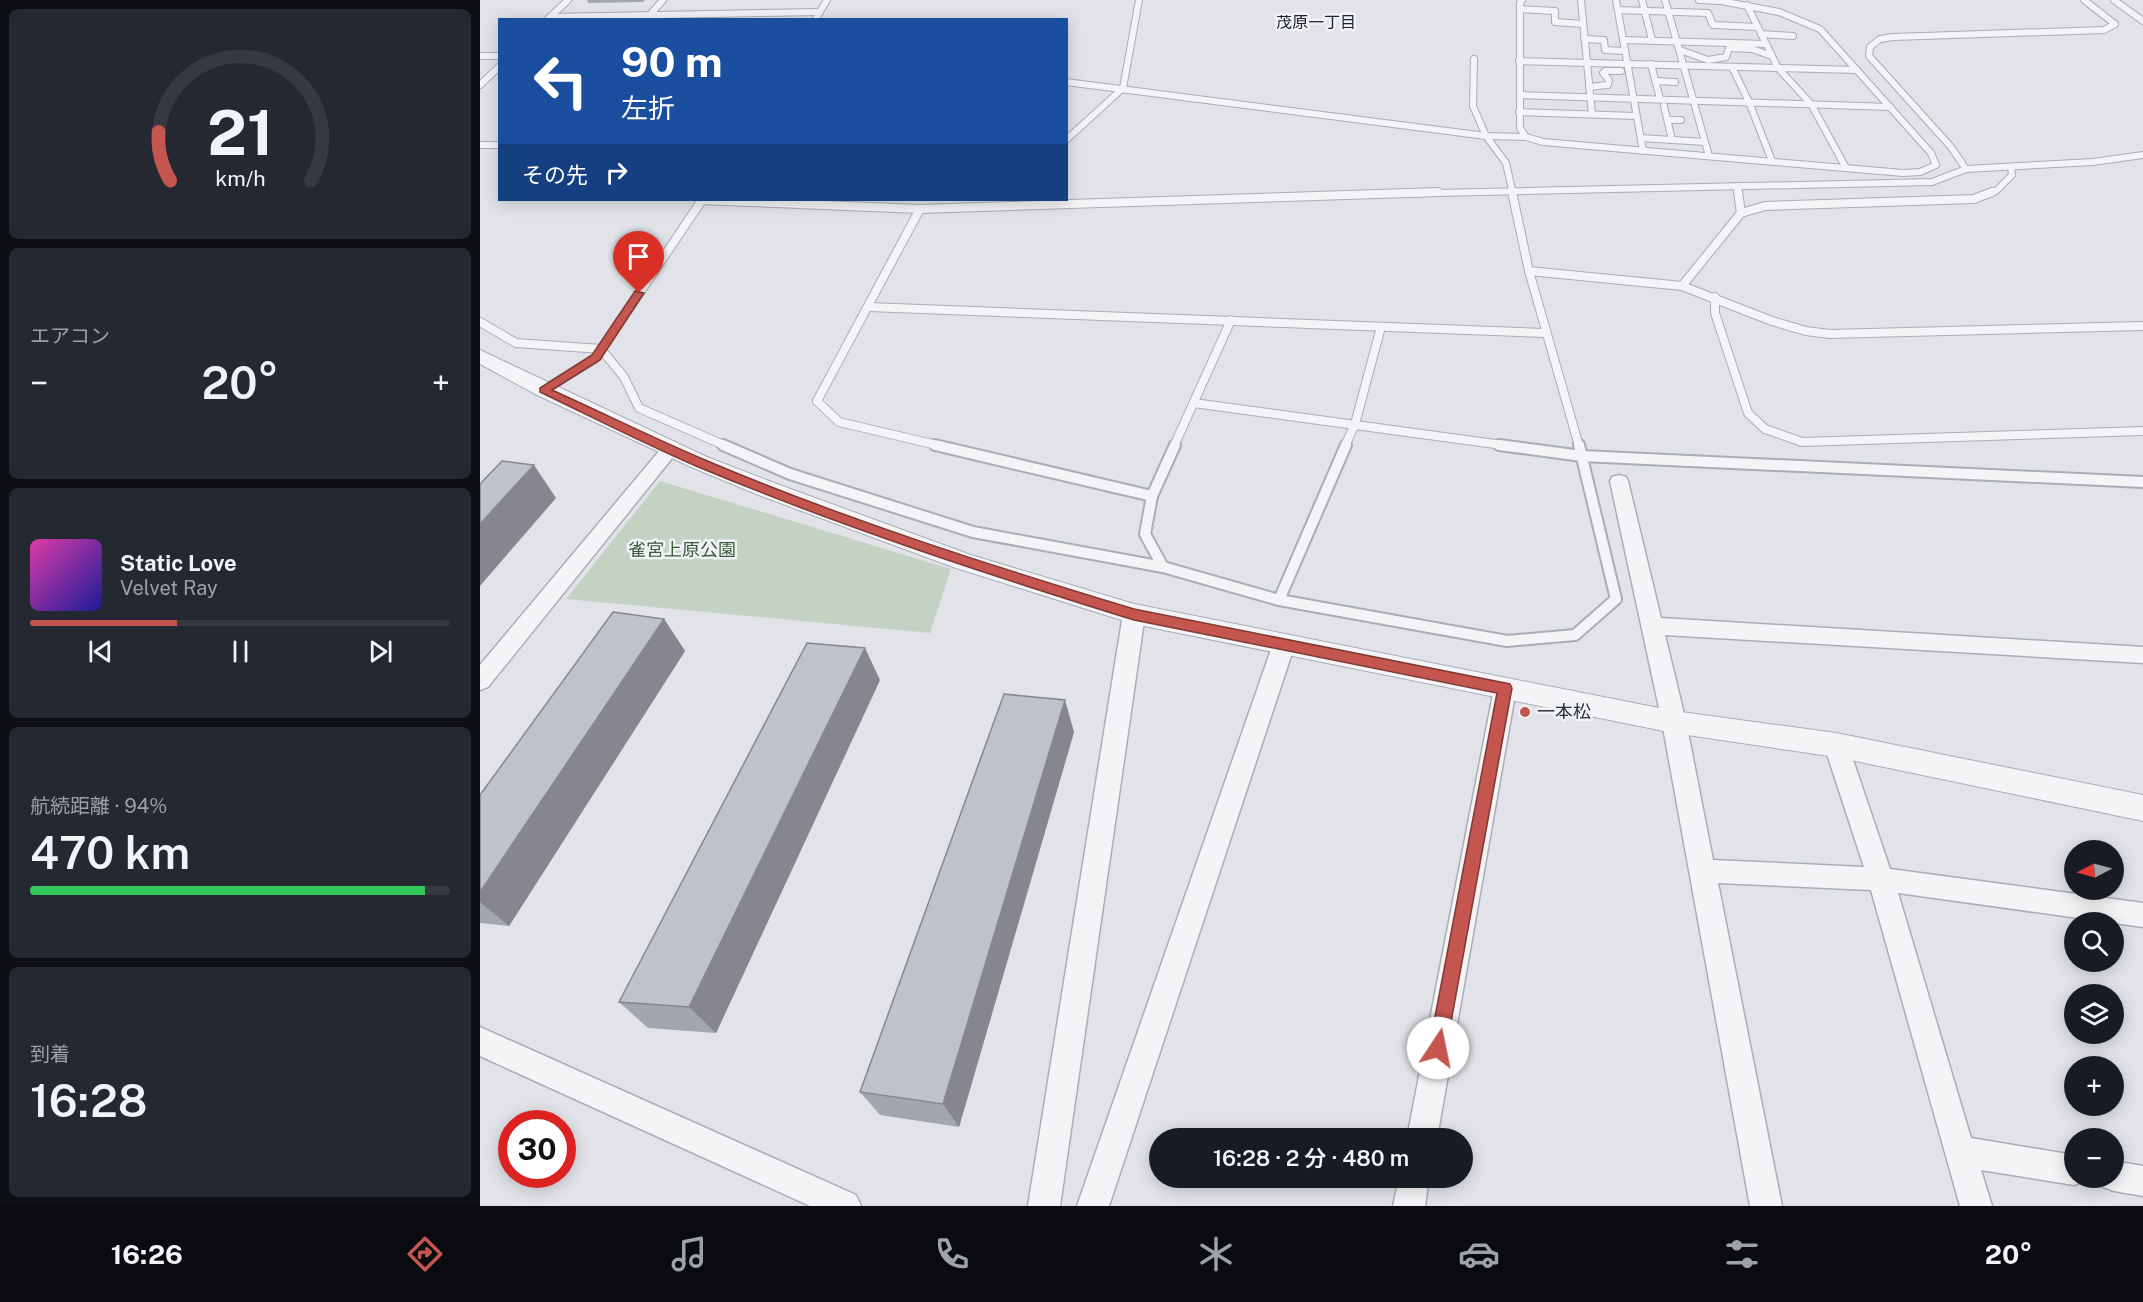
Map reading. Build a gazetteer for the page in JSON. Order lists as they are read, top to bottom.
{
  "districts": ["茂原一丁目"],
  "parks": ["雀宮上原公園"],
  "places": ["一本松"],
  "north": "left",
  "page": {
    "turn": ["90 m", "左折"],
    "then": "その先",
    "tile": [
      "エアコン",
      ["航続距離 · 94%", "470 km"],
      ["到着", "16:28"]
    ],
    "heat": ["−", "20°", "+"],
    "song": ["Static Love", "Velvet Ray"],
    "map_buttons": ["+", "−"],
    "limit": "30",
    "trip": "16:28 · 2 分 · 480 m",
    "tabs": ["16:26", "20°"],
    "gauge": ["21", "km/h"]
  }
}
